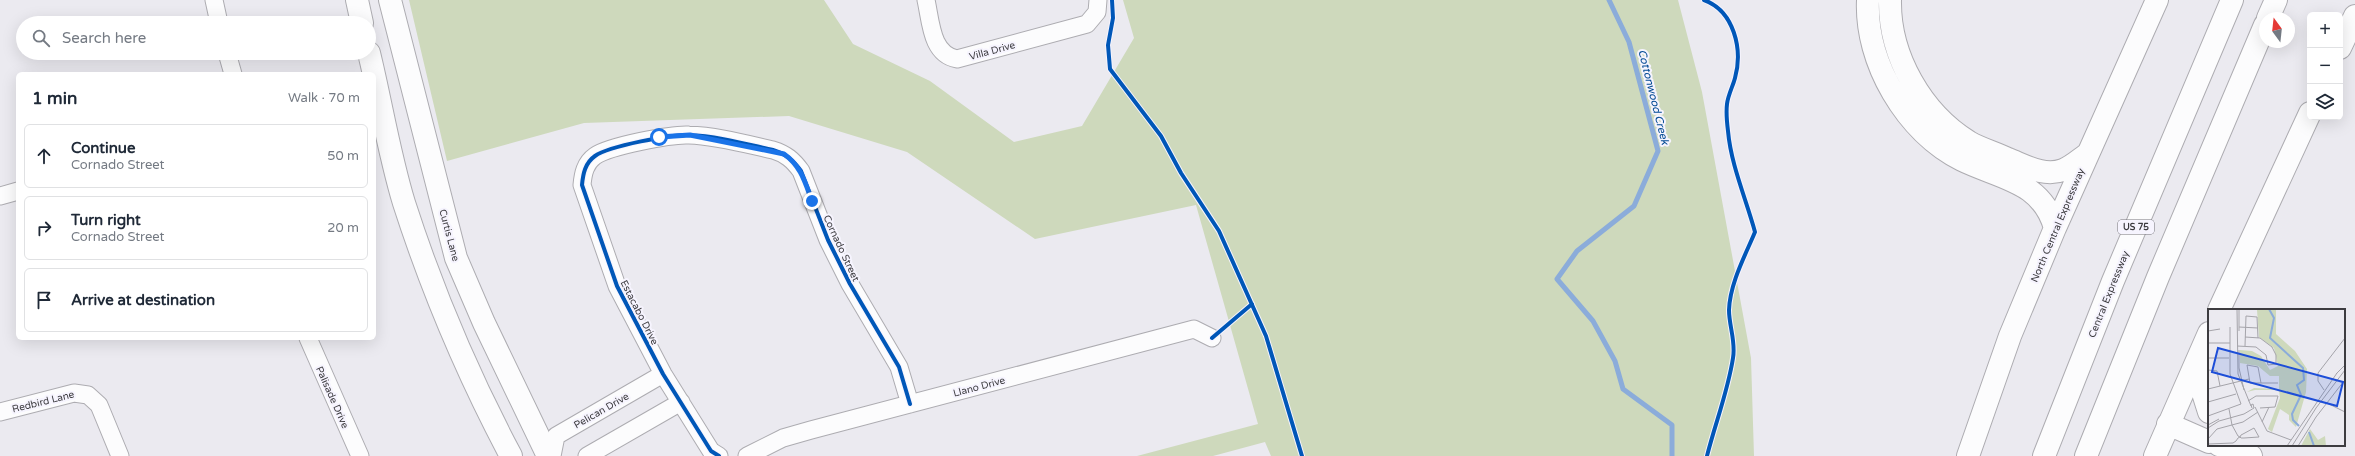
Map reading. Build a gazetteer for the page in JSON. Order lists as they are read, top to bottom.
{
  "streets": {
    "main road": [
      "North Central Expressway",
      "US 75",
      "Curtis Lane",
      "Central Expressway"
    ],
    "street": [
      "Villa Drive",
      "Cornado Street",
      "Estacabo Drive",
      "Llano Drive",
      "Palisade Drive",
      "Redbird Lane",
      "Pelican Drive"
    ]
  },
  "crossings": [
    ["Cornado Street", "Estacabo Drive"],
    ["Cornado Street", "Llano Drive"],
    ["Estacabo Drive", "Pelican Drive"]
  ],
  "water": ["Cottonwood Creek"],
  "north": "top",
  "page": {
    "map_buttons": ["+", "−"],
    "search": "Search here",
    "heading": ["1 min", "Walk · 70 m"],
    "list": [
      ["Continue", "Cornado Street", "50 m"],
      ["Turn right", "Cornado Street", "20 m"],
      "Arrive at destination"
    ]
  }
}
